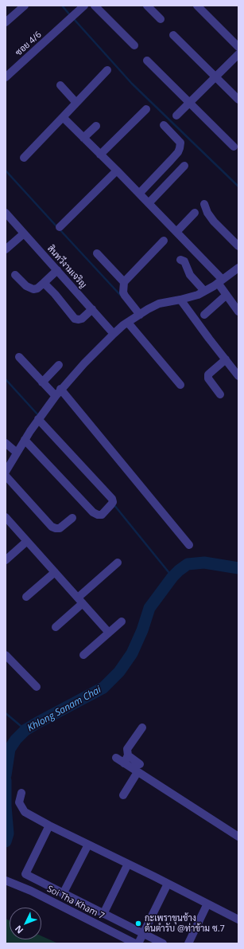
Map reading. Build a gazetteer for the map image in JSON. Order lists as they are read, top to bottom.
{
  "streets": {
    "street": ["ซอย 4/6", "สินทวีงามเจริญ", "Soi Tha Kham 7"]
  },
  "water": ["Khlong Sanam Chai"],
  "places": ["กะเพราขุนช้าง ต้นตำรับ @ท่าข้าม ซ.7"],
  "north": "bottom left"
}
